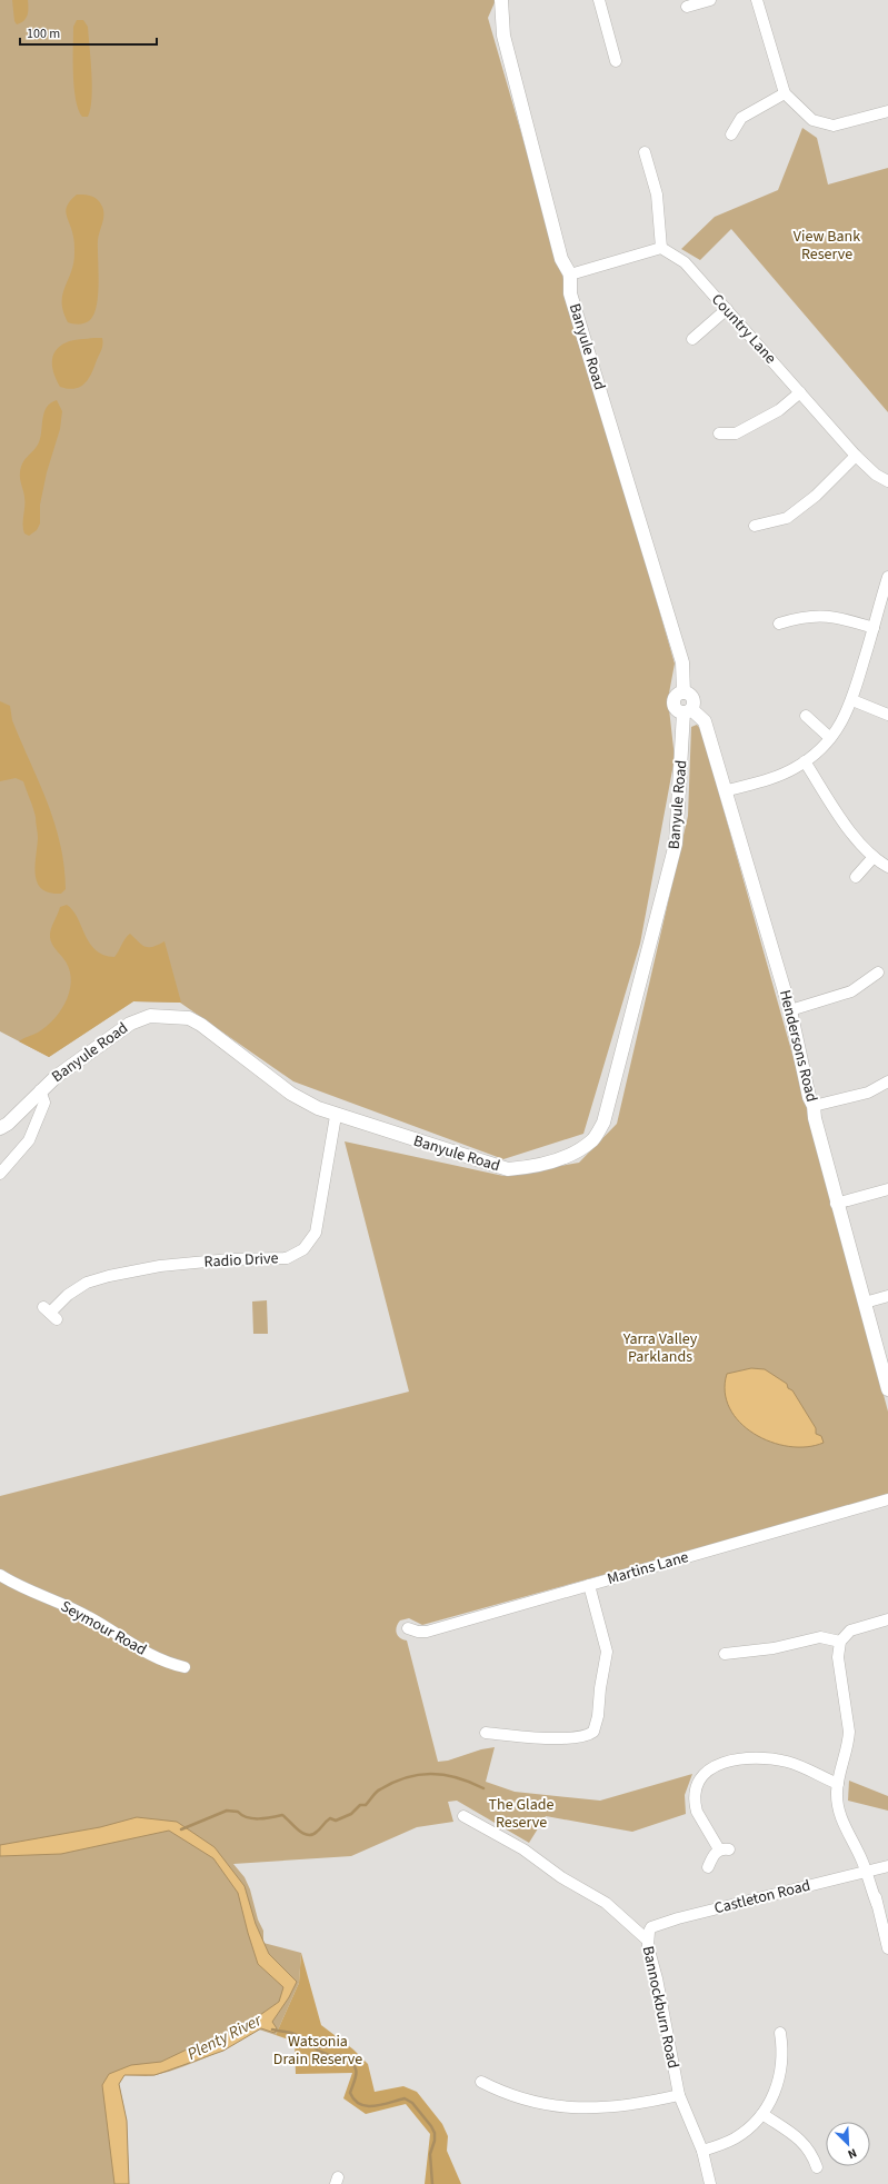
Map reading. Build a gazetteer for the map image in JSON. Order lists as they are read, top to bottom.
{
  "streets": {
    "street": [
      "Country Lane",
      "Banyule Road",
      "Hendersons Road",
      "Radio Drive",
      "Martins Lane",
      "Seymour Road",
      "Castleton Road",
      "Bannockburn Road"
    ]
  },
  "crossings": [
    ["Banyule Road", "Hendersons Road"],
    ["Banyule Road", "Radio Drive"],
    ["Castleton Road", "Bannockburn Road"]
  ],
  "water": ["Plenty River"],
  "parks": [
    "View Bank Reserve",
    "Yarra Valley Parklands",
    "The Glade Reserve",
    "Watsonia Drain Reserve"
  ],
  "scale_bar": "100 m",
  "north": "bottom right"
}
